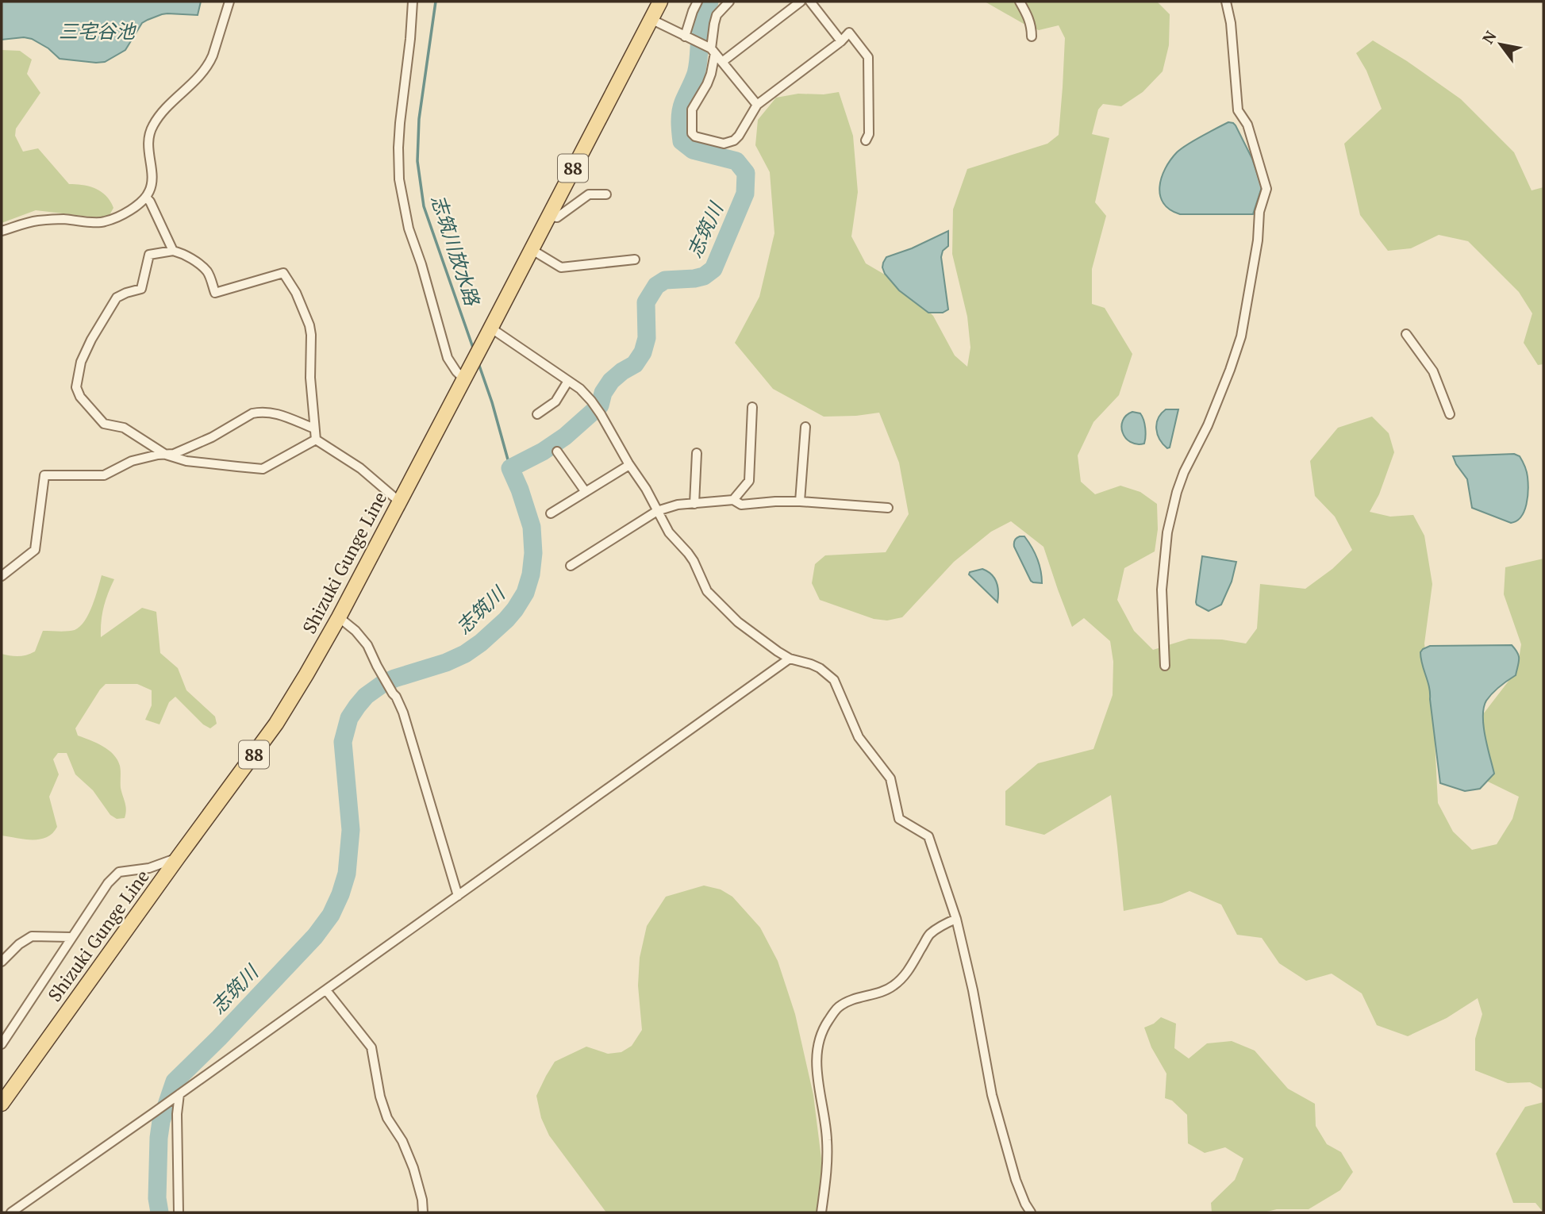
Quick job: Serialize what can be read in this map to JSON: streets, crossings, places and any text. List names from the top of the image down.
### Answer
{
  "streets": {
    "main road": ["88", "Shizuki Gunge Line"]
  },
  "water": ["三宅谷池", "志筑川", "志筑川放水路"],
  "north": "top left"
}
